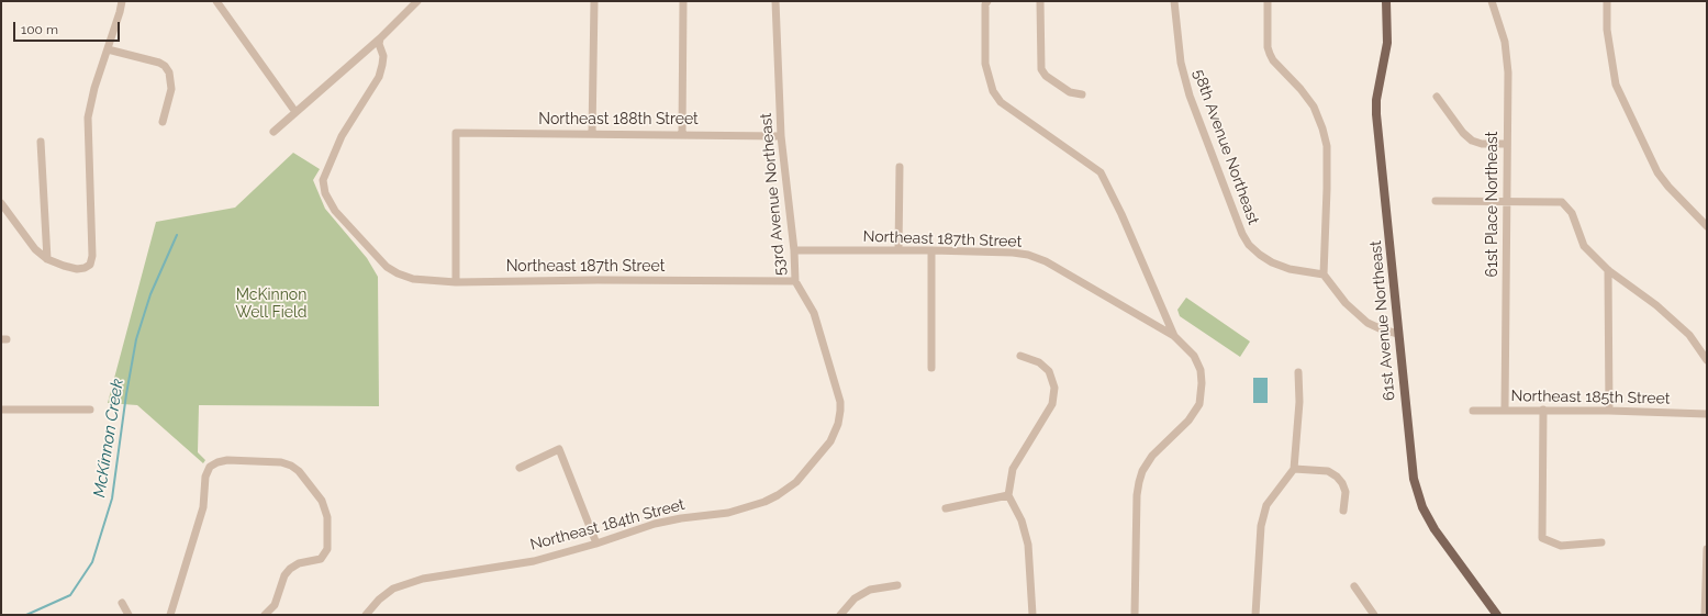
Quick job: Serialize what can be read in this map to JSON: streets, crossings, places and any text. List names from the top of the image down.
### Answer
{
  "streets": {
    "main road": ["61st Avenue Northeast"],
    "street": [
      "Northeast 188th Street",
      "58th Avenue Northeast",
      "53rd Avenue Northeast",
      "61st Place Northeast",
      "Northeast 187th Street",
      "Northeast 185th Street",
      "Northeast 184th Street"
    ]
  },
  "crossings": [
    ["Northeast 188th Street", "53rd Avenue Northeast"],
    ["Northeast 188th Street", "Northeast 187th Street"],
    ["53rd Avenue Northeast", "Northeast 187th Street"],
    ["53rd Avenue Northeast", "Northeast 184th Street"],
    ["61st Place Northeast", "Northeast 185th Street"]
  ],
  "water": ["McKinnon Creek"],
  "parks": ["McKinnon Well Field"],
  "scale_bar": "100 m"
}
